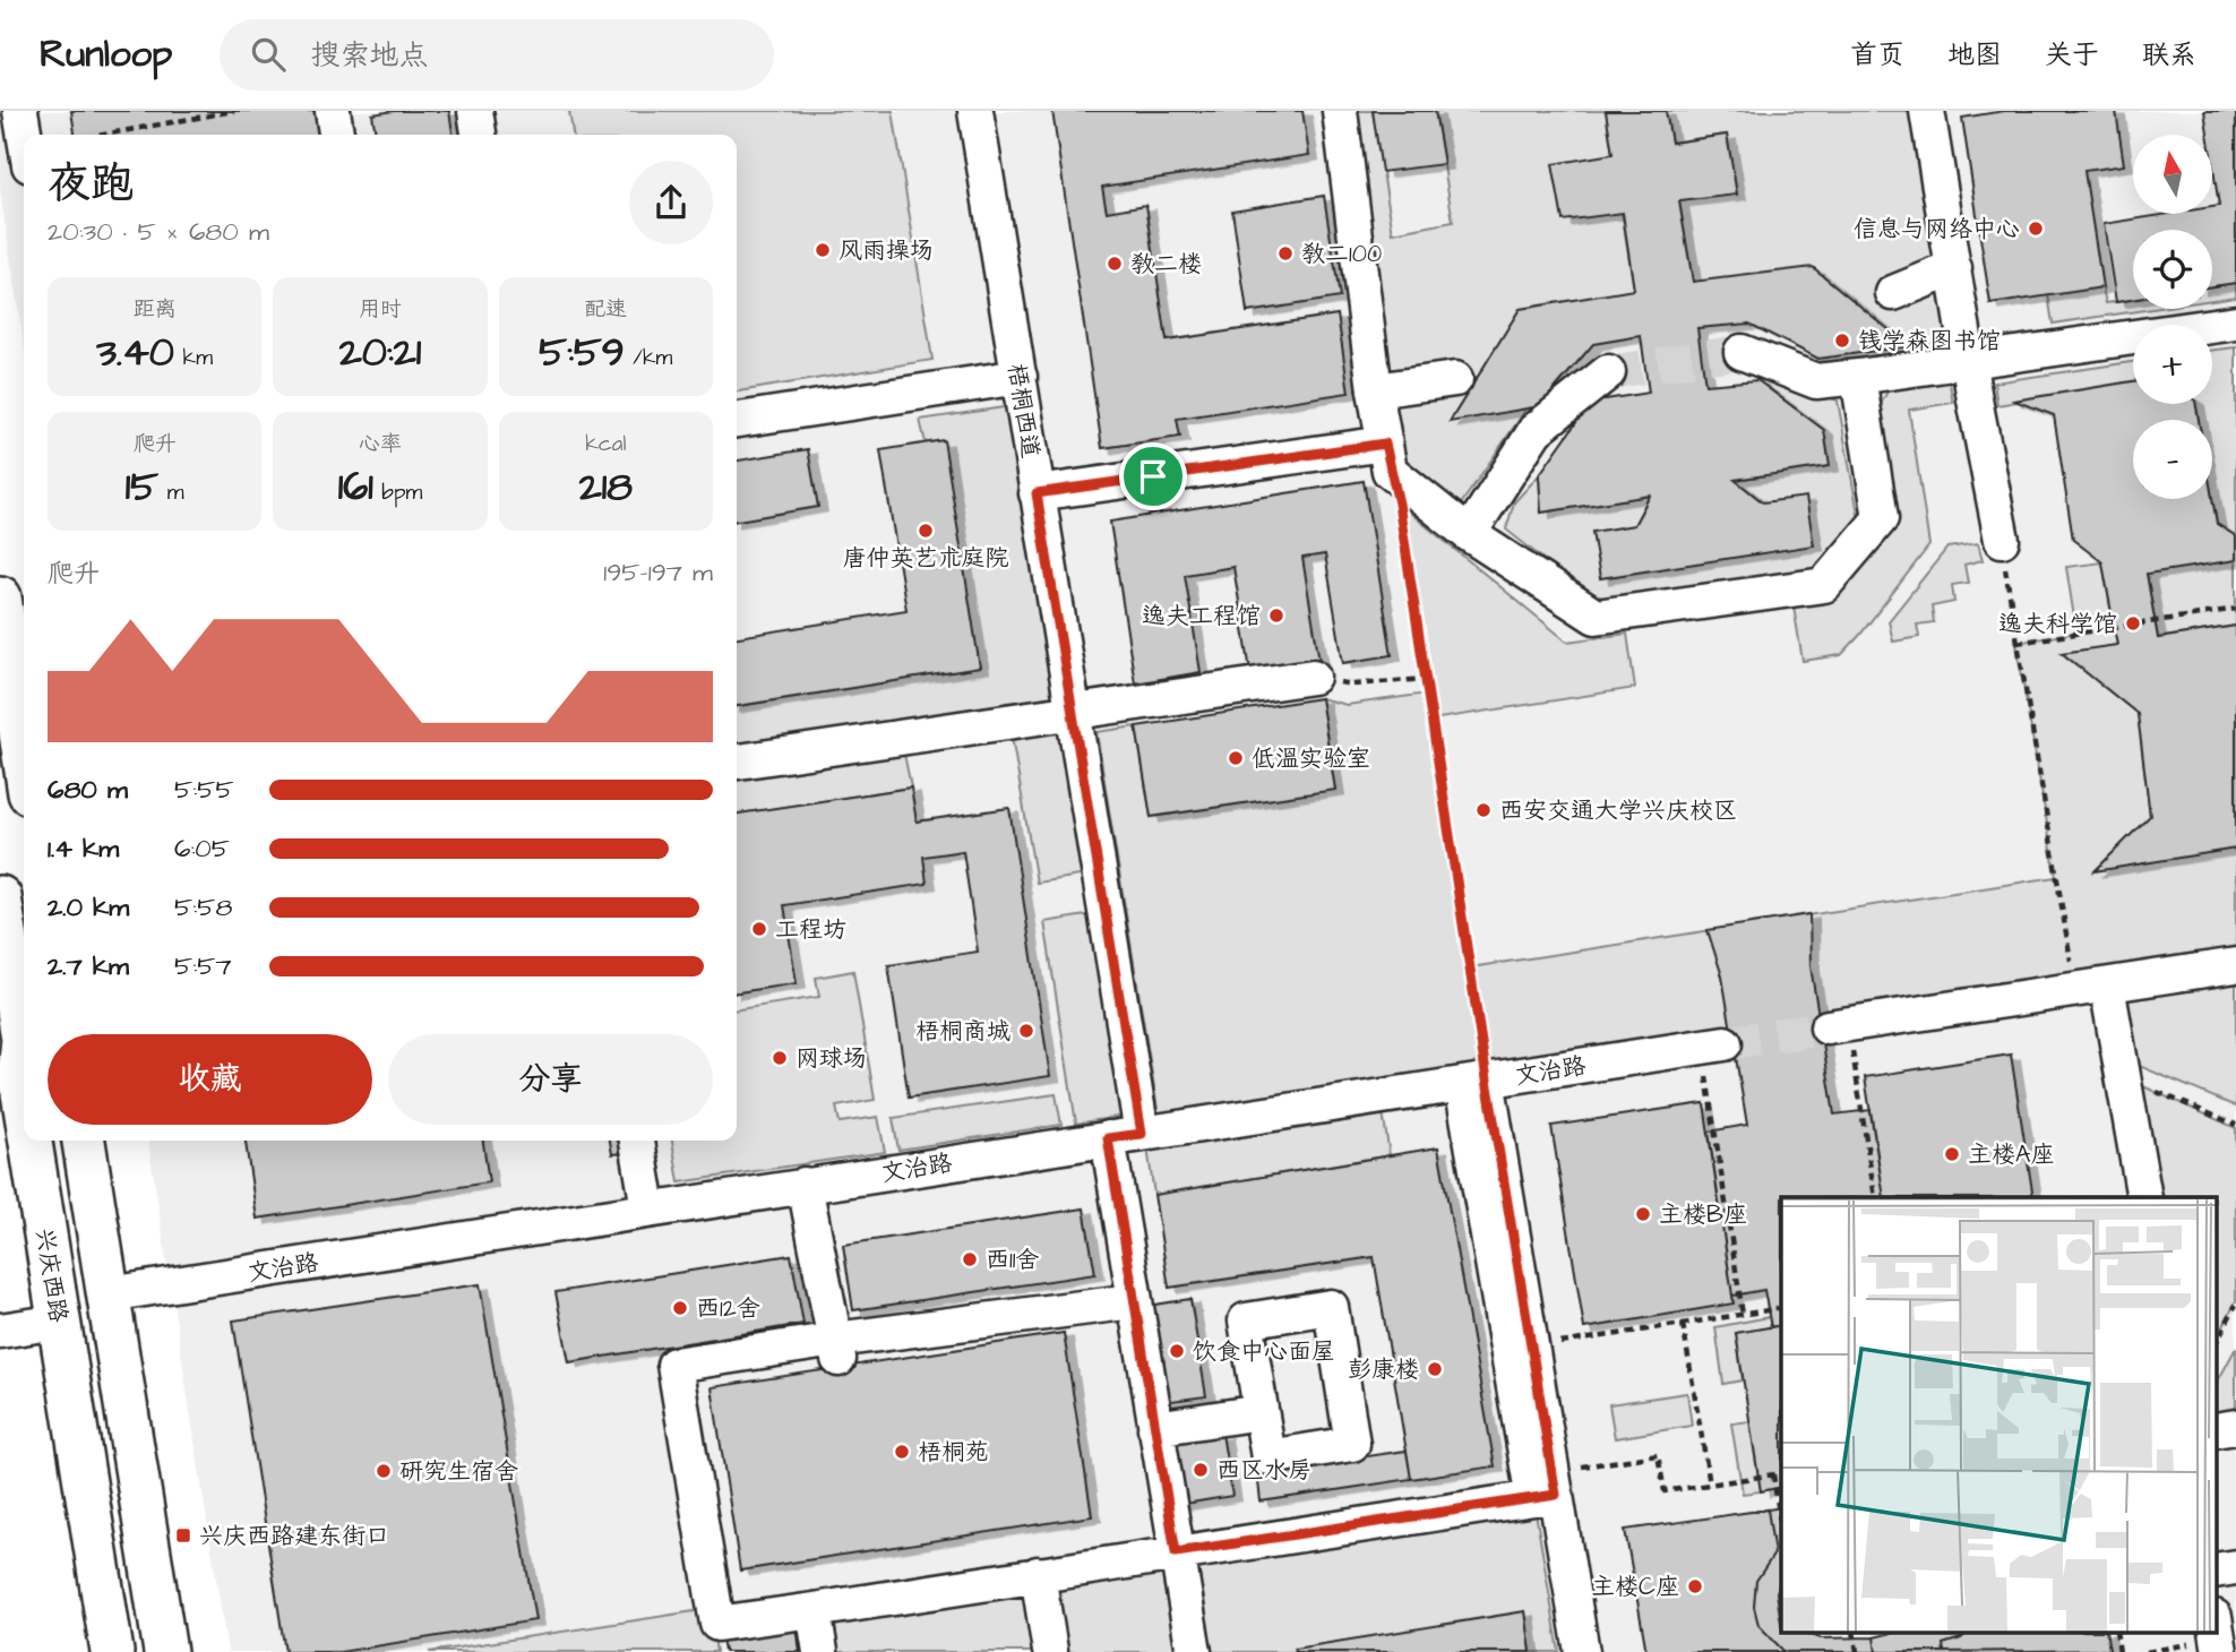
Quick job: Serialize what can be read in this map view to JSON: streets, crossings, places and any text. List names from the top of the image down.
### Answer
{
  "streets": {
    "main road": ["兴庆西路"],
    "street": ["梧桐西道", "文治路"]
  },
  "crossings": [
    ["梧桐西道", "文治路"]
  ],
  "places": {
    "other": [
      "信息与网络中心",
      "风雨操场",
      "教二100",
      "教二楼",
      "钱学森图书馆",
      "唐仲英艺术庭院",
      "逸夫工程馆",
      "逸夫科学馆",
      "低温实验室",
      "西安交通大学兴庆校区",
      "工程坊",
      "梧桐商城",
      "网球场",
      "主楼A座",
      "主楼B座",
      "西11舍",
      "西12舍",
      "饮食中心面屋",
      "彭康楼",
      "梧桐苑",
      "西区水房",
      "研究生宿舍",
      "主楼C座"
    ],
    "transit": ["兴庆西路建东街口"]
  },
  "north": "top",
  "page": {
    "header": "Runloop",
    "search": "搜索地点",
    "nav": [
      "首页",
      "地图",
      "关于",
      "联系"
    ],
    "map_buttons": ["+", "−"],
    "heading": ["夜跑", "20:30 · 5 × 680 m"],
    "stats": [
      ["距离", "3.40 km"],
      ["用时", "20:21"],
      ["配速", "5:59 /km"],
      ["爬升", "15 m"],
      ["心率", "161 bpm"],
      ["kcal", "218"]
    ],
    "chart": ["爬升", "195–197 m"],
    "list": [
      {
        "name": "680 m",
        "note": "5:55"
      },
      {
        "name": "1.4 km",
        "note": "6:05"
      },
      {
        "name": "2.0 km",
        "note": "5:58"
      },
      {
        "name": "2.7 km",
        "note": "5:57"
      }
    ],
    "buttons": ["收藏", "分享"]
  }
}
